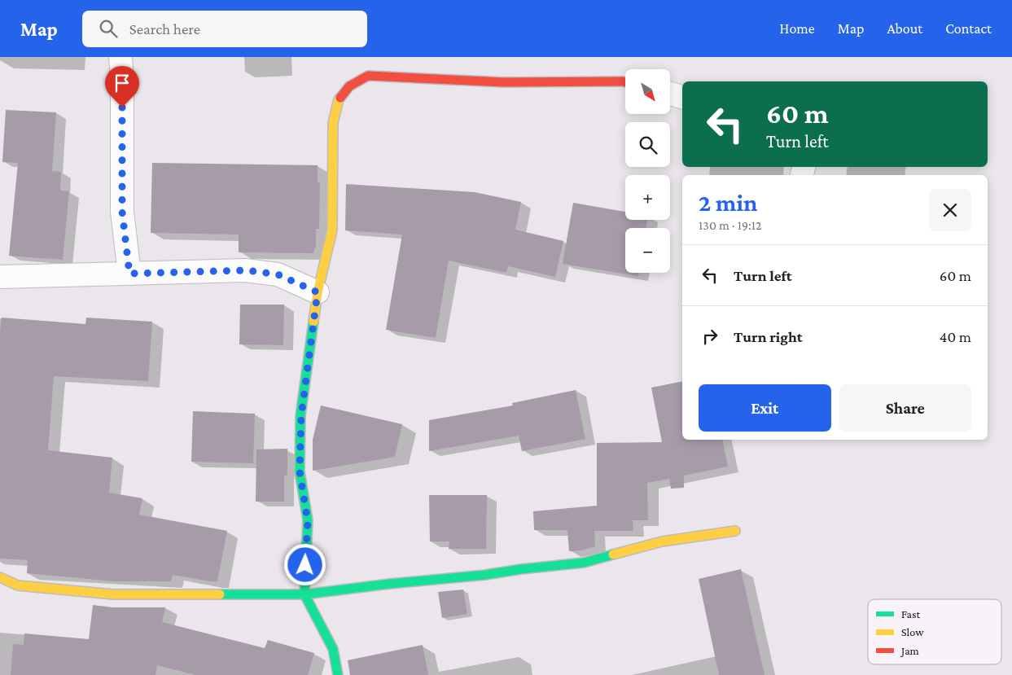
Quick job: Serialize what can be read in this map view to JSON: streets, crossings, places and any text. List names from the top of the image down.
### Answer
{
  "legend": ["Fast", "Slow", "Jam"],
  "north": "bottom right",
  "page": {
    "header": "Map",
    "search": "Search here",
    "nav": [
      "Home",
      "Map",
      "About",
      "Contact"
    ],
    "map_buttons": ["+", "−"],
    "turn": ["60 m", "Turn left"],
    "heading": ["2 min", "130 m · 19:12"],
    "list": [
      {
        "name": "Turn left",
        "value": "60 m"
      },
      {
        "name": "Turn right",
        "value": "40 m"
      }
    ],
    "buttons": ["Exit", "Share"]
  }
}
